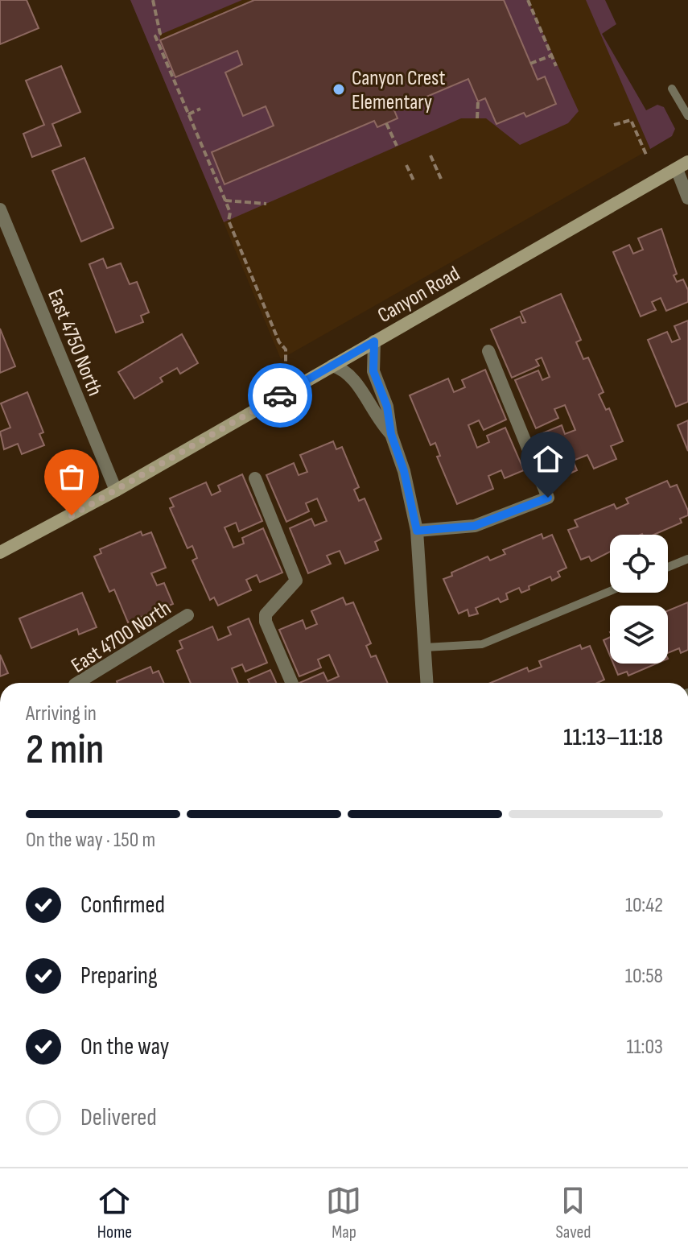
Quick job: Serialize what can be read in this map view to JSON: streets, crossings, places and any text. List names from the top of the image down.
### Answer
{
  "streets": {
    "main road": ["Canyon Road"],
    "street": ["East 4750 North", "East 4700 North"]
  },
  "crossings": [
    ["Canyon Road", "East 4750 North"]
  ],
  "places": ["Canyon Crest Elementary"],
  "page": {
    "heading": ["2 min", "Arriving in", "11:13–11:18"],
    "bar": "On the way · 150 m",
    "list": [
      ["Confirmed", "10:42"],
      ["Preparing", "10:58"],
      ["On the way", "11:03"],
      "Delivered"
    ],
    "tabs": ["Home", "Map", "Saved"]
  }
}
